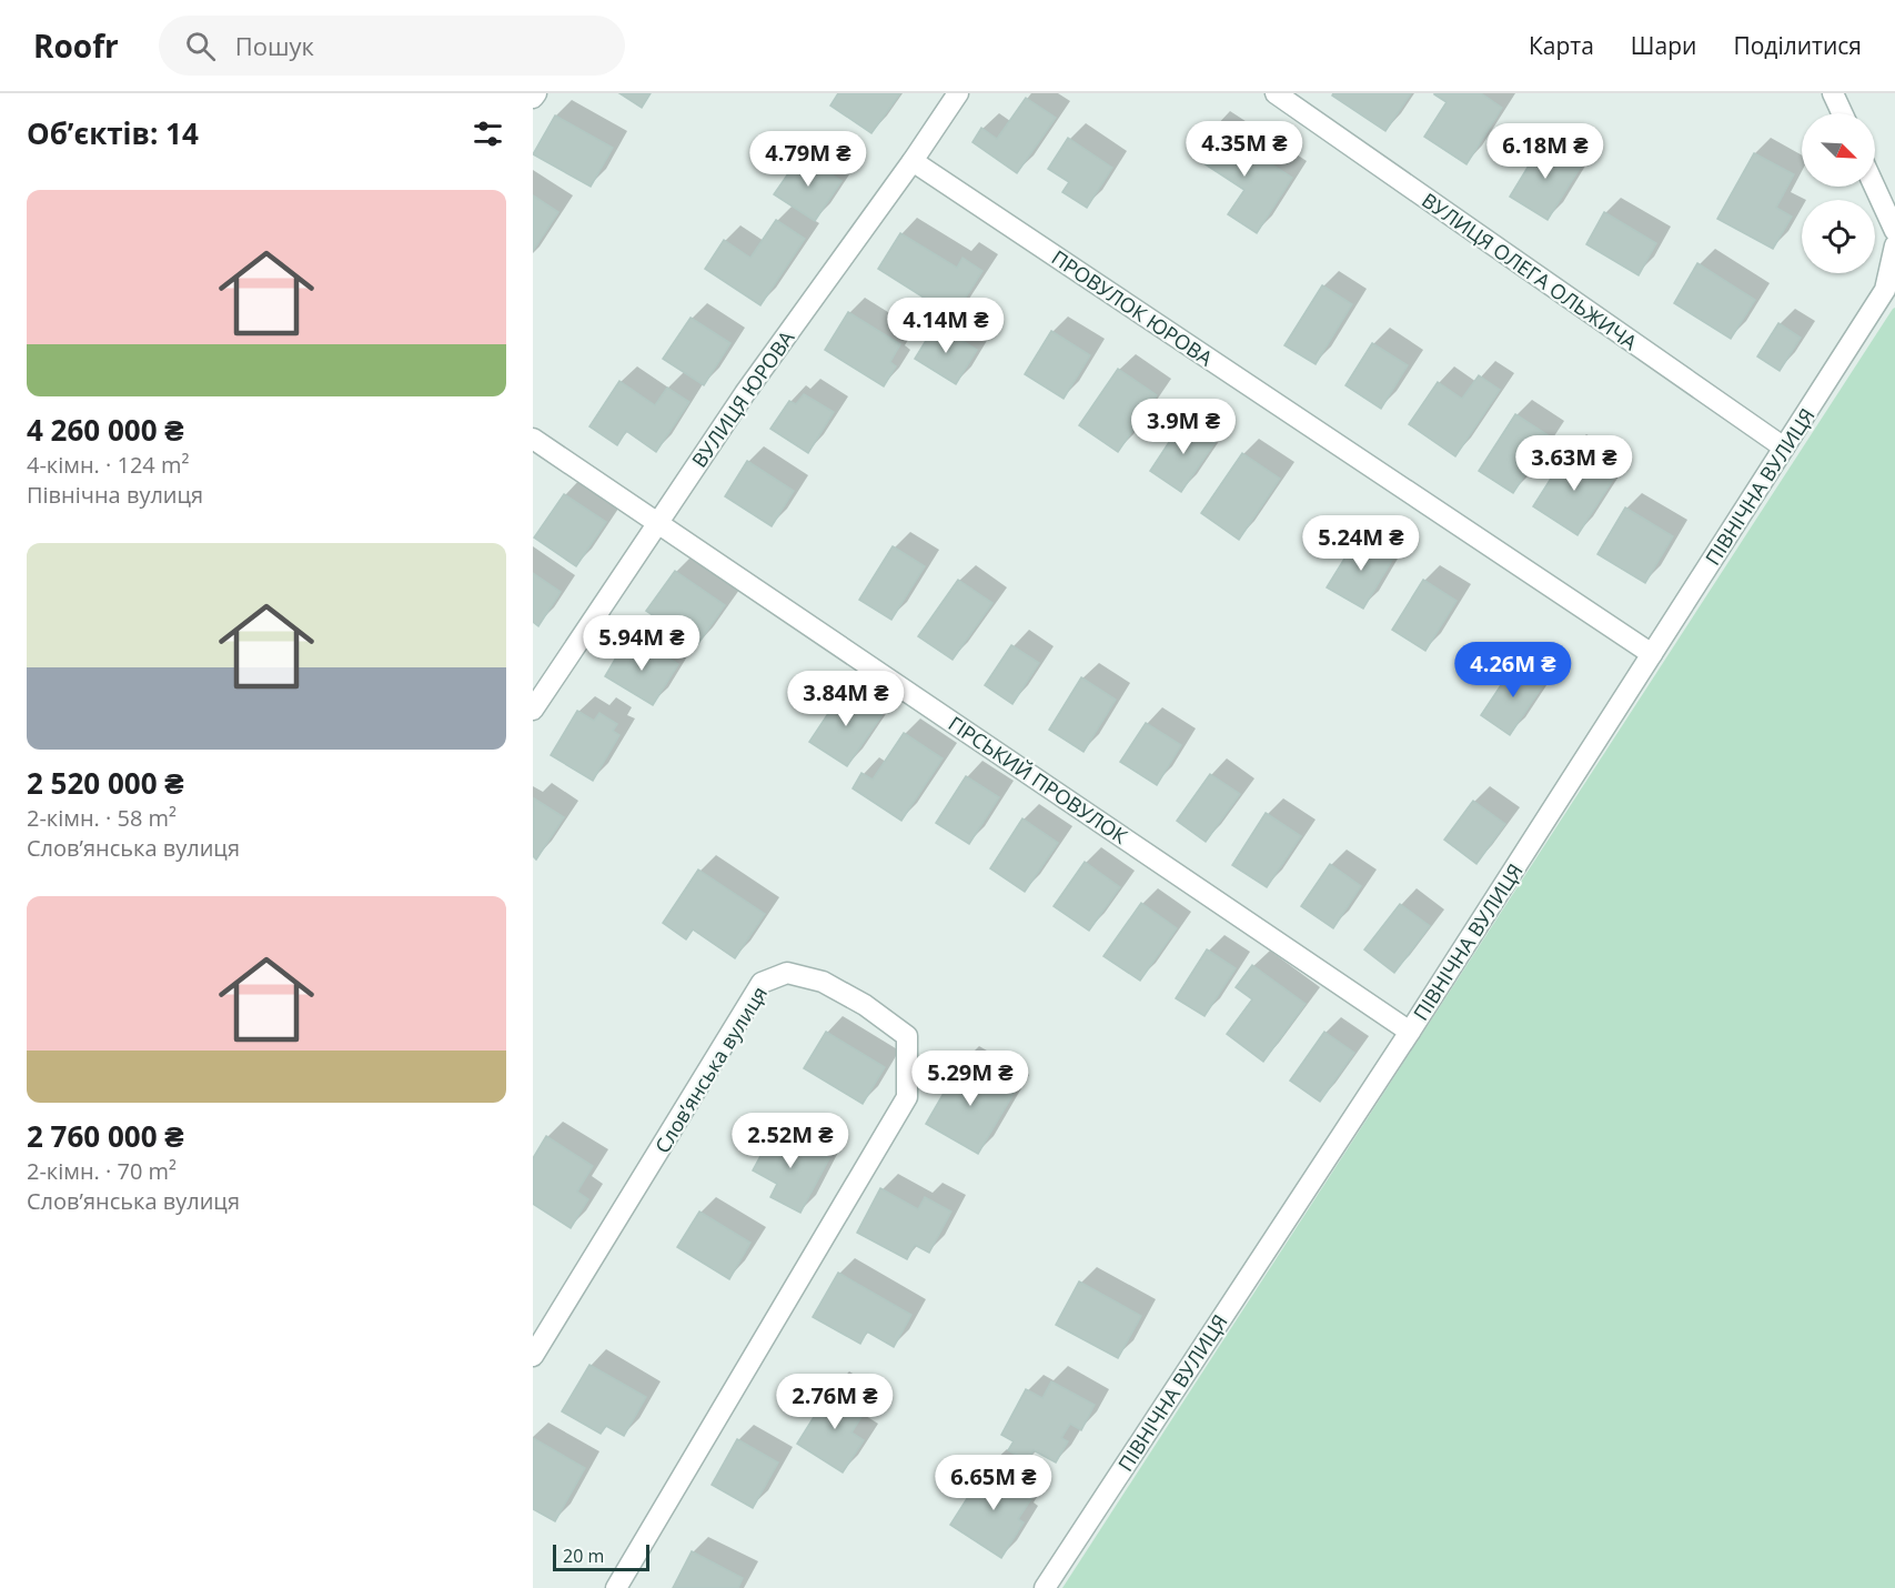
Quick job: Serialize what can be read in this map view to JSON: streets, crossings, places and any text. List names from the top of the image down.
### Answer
{
  "streets": {
    "street": [
      "ВУЛИЦЯ ОЛЕГА ОЛЬЖИЧА",
      "ПРОВУЛОК ЮРОВА",
      "ВУЛИЦЯ ЮРОВА",
      "ПІВНІЧНА ВУЛИЦЯ",
      "ГІРСЬКИЙ ПРОВУЛОК",
      "Словʼянська вулиця"
    ]
  },
  "crossings": [
    ["ВУЛИЦЯ ОЛЕГА ОЛЬЖИЧА", "ПІВНІЧНА ВУЛИЦЯ"],
    ["ПРОВУЛОК ЮРОВА", "ВУЛИЦЯ ЮРОВА"],
    ["ПРОВУЛОК ЮРОВА", "ПІВНІЧНА ВУЛИЦЯ"],
    ["ВУЛИЦЯ ЮРОВА", "ГІРСЬКИЙ ПРОВУЛОК"],
    ["ПІВНІЧНА ВУЛИЦЯ", "ГІРСЬКИЙ ПРОВУЛОК"]
  ],
  "scale_bar": "20 m",
  "north": "bottom right",
  "page": {
    "header": "Roofr",
    "search": "Пошук",
    "nav": ["Карта", "Шари", "Поділитися"],
    "heading": "Об’єктів: 14",
    "price": [
      "4.35M ₴",
      "6.18M ₴",
      "4.79M ₴",
      "4.14M ₴",
      "3.9M ₴",
      "3.63M ₴",
      "5.24M ₴",
      "5.94M ₴",
      "4.26M ₴",
      "3.84M ₴",
      "5.29M ₴",
      "2.52M ₴",
      "2.76M ₴",
      "6.65M ₴"
    ],
    "list": [
      {
        "name": "4 260 000 ₴",
        "note": "4-кімн. · 124 m² · Північна вулиця"
      },
      {
        "name": "2 520 000 ₴",
        "note": "2-кімн. · 58 m² · Словʼянська вулиця"
      },
      {
        "name": "2 760 000 ₴",
        "note": "2-кімн. · 70 m² · Словʼянська вулиця"
      }
    ],
    "scale": "20 m"
  }
}
